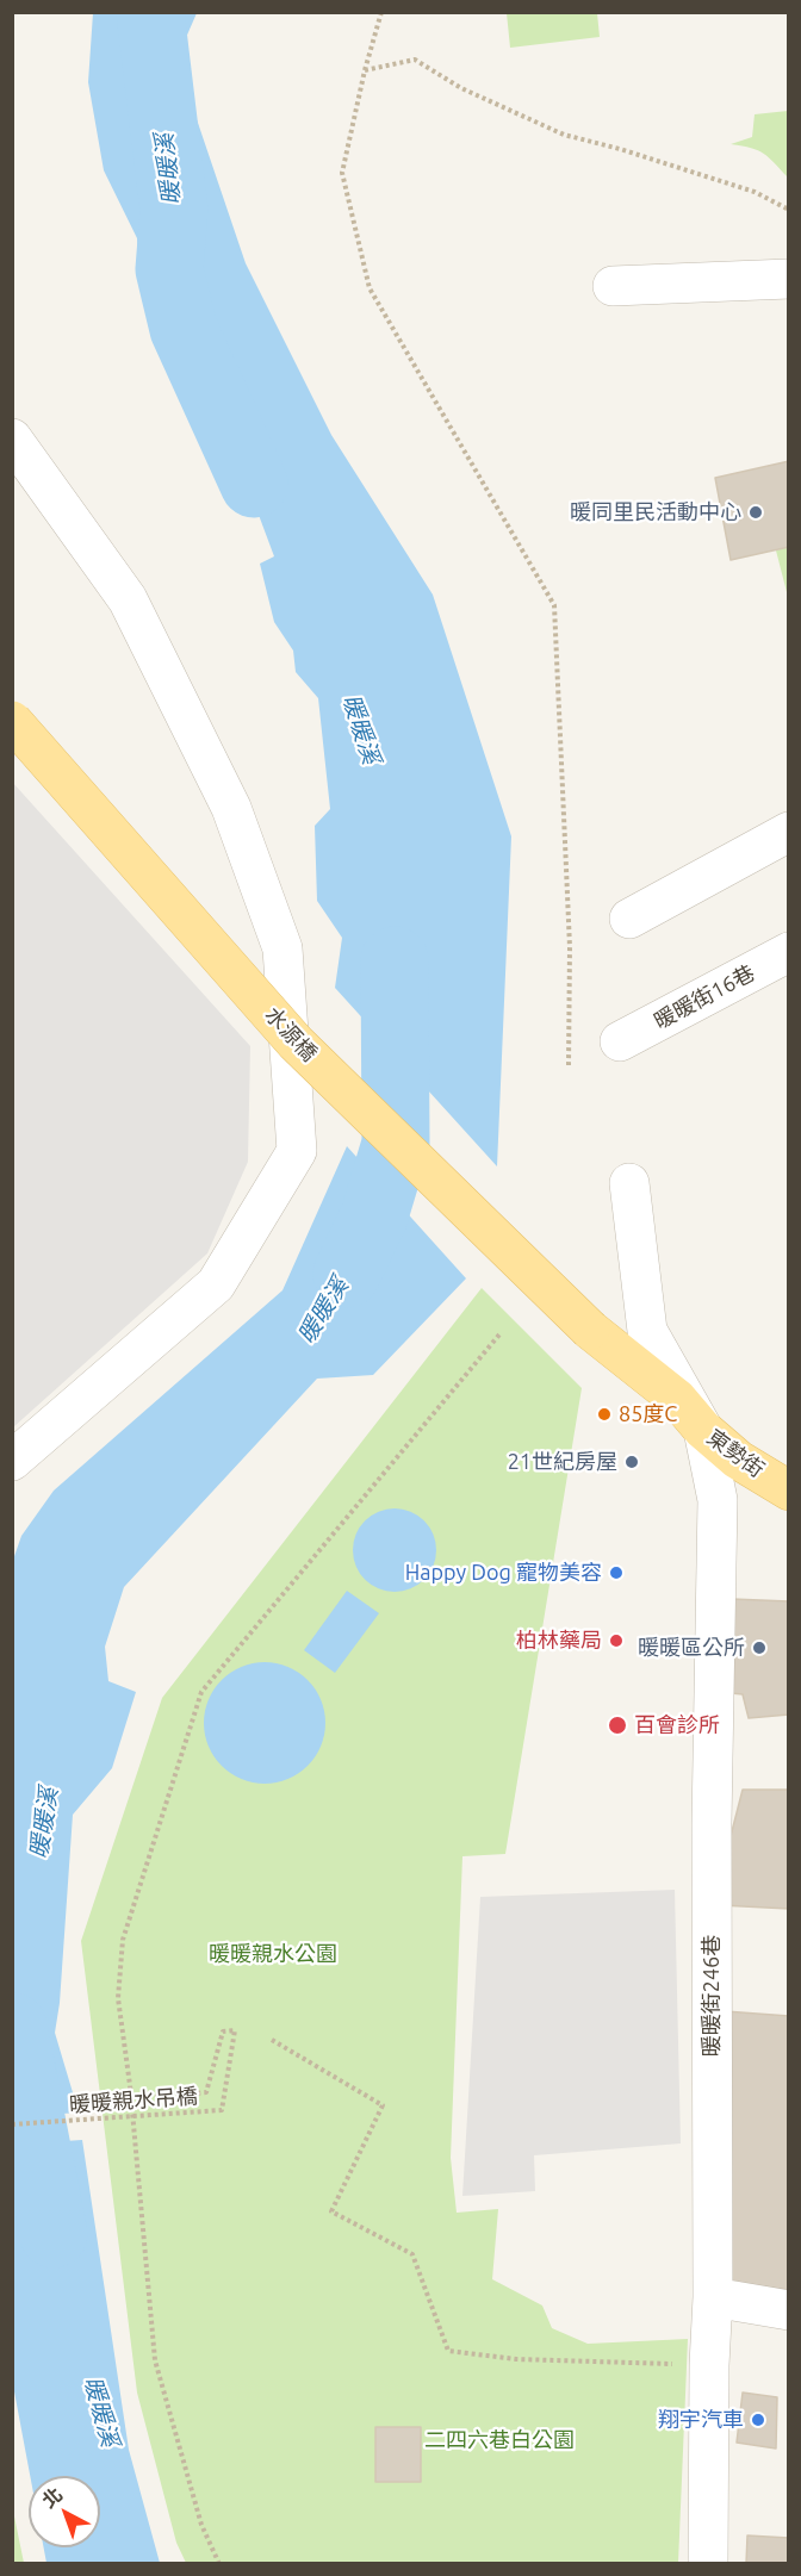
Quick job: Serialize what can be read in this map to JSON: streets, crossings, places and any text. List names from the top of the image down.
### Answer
{
  "streets": {
    "main road": ["水源橋", "東勢街"],
    "street": ["暖暖街16巷", "暖暖街246巷"],
    "path": ["暖暖親水吊橋"]
  },
  "crossings": [
    ["水源橋", "東勢街"],
    ["東勢街", "暖暖街246巷"]
  ],
  "water": ["暖暖溪"],
  "parks": ["暖暖親水公園", "二四六巷白公園"],
  "places": [
    "暖同里民活動中心",
    "85度C",
    "21世紀房屋",
    "Happy Dog 寵物美容",
    "柏林藥局",
    "暖暖區公所",
    "百會診所",
    "翔宇汽車"
  ],
  "north": "top left"
}
